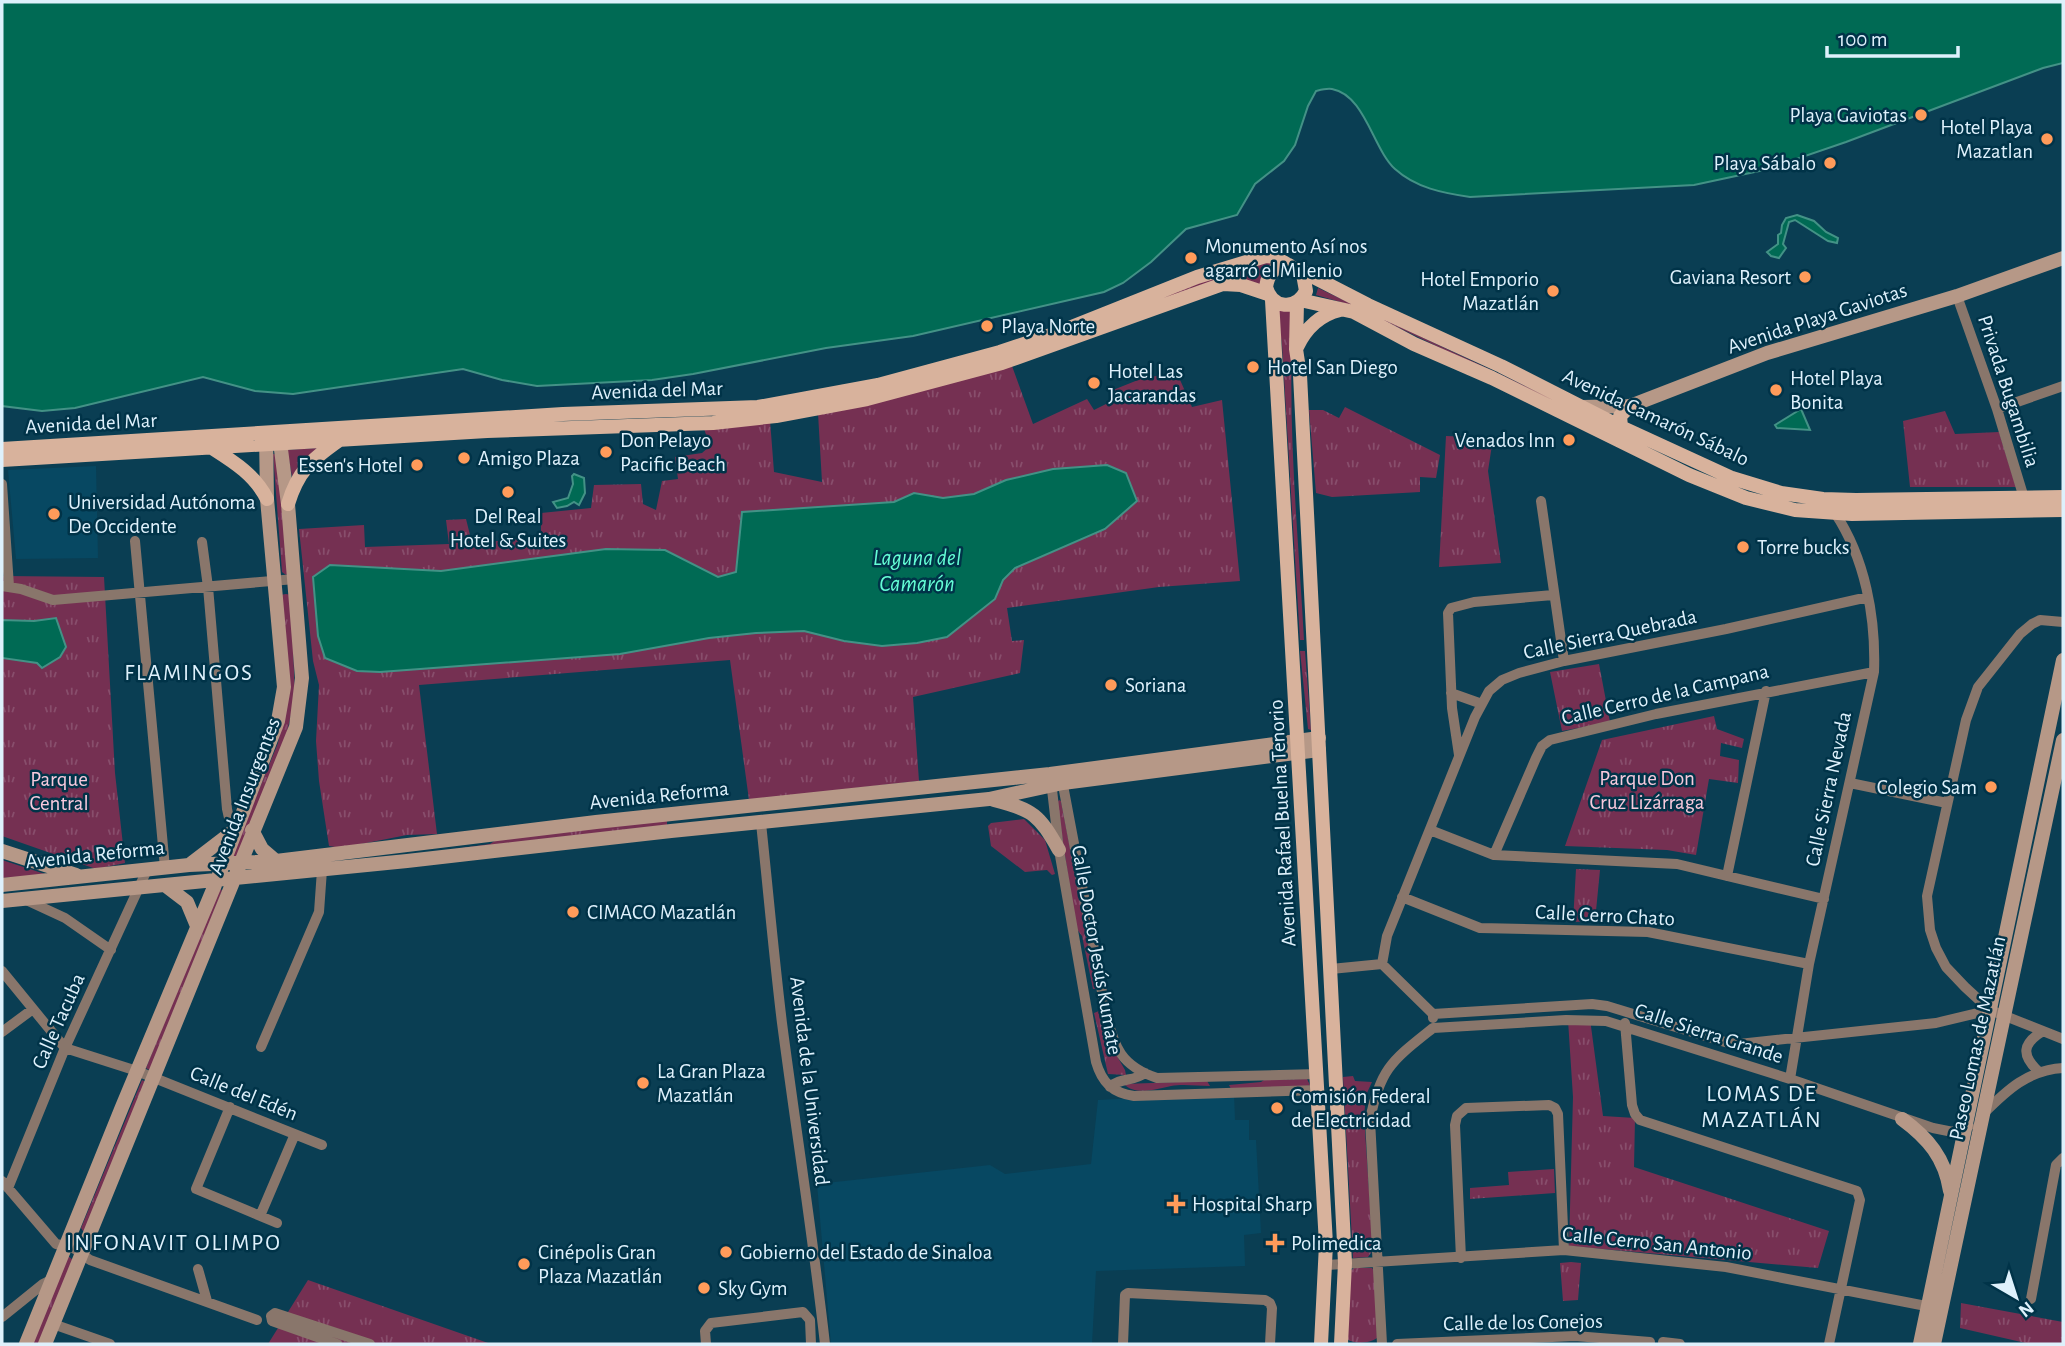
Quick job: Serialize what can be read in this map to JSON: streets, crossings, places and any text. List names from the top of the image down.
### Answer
{
  "streets": {
    "main road": [
      "Avenida Playa Gaviotas",
      "Avenida del Mar",
      "Avenida Camarón Sábalo",
      "Avenida Reforma",
      "Avenida Insurgentes",
      "Avenida Rafael Buelna Tenorio",
      "Paseo Lomas de Mazatlán"
    ],
    "street": [
      "Privada Bugambilia",
      "Calle Sierra Quebrada",
      "Calle Cerro de la Campana",
      "Calle Sierra Nevada",
      "Calle Cerro Chato",
      "Calle Doctor Jesús Kumate",
      "Calle Tacuba",
      "Calle Sierra Grande",
      "Avenida de la Universidad",
      "Calle del Edén",
      "Calle Cerro San Antonio",
      "Calle de los Conejos"
    ]
  },
  "crossings": [
    ["Avenida Playa Gaviotas", "Privada Bugambilia"],
    ["Avenida Playa Gaviotas", "Avenida Camarón Sábalo"],
    ["Avenida del Mar", "Avenida Camarón Sábalo"],
    ["Avenida del Mar", "Avenida Insurgentes"],
    ["Avenida del Mar", "Avenida Rafael Buelna Tenorio"],
    ["Privada Bugambilia", "Avenida Camarón Sábalo"],
    ["Avenida Camarón Sábalo", "Calle Sierra Nevada"],
    ["Avenida Camarón Sábalo", "Avenida Rafael Buelna Tenorio"],
    ["Calle Sierra Quebrada", "Calle Sierra Nevada"],
    ["Calle Sierra Quebrada", "Calle Cerro Chato"],
    ["Calle Cerro de la Campana", "Calle Sierra Nevada"],
    ["Calle Sierra Nevada", "Calle Cerro Chato"],
    ["Calle Sierra Nevada", "Calle Sierra Grande"],
    ["Avenida Reforma", "Avenida Insurgentes"],
    ["Avenida Reforma", "Avenida Rafael Buelna Tenorio"],
    ["Avenida Reforma", "Calle Doctor Jesús Kumate"],
    ["Avenida Reforma", "Calle Tacuba"],
    ["Avenida Reforma", "Avenida de la Universidad"],
    ["Avenida Insurgentes", "Calle del Edén"],
    ["Avenida Rafael Buelna Tenorio", "Calle Doctor Jesús Kumate"],
    ["Avenida Rafael Buelna Tenorio", "Calle Cerro San Antonio"],
    ["Calle Sierra Grande", "Paseo Lomas de Mazatlán"],
    ["Paseo Lomas de Mazatlán", "Calle Cerro San Antonio"]
  ],
  "districts": ["FLAMINGOS", "LOMAS DE MAZATLÁN", "INFONAVIT OLIMPO"],
  "water": ["Laguna del Camarón"],
  "parks": ["Parque Don Cruz Lizárraga", "Parque Central"],
  "places": {
    "other": [
      "Playa Gaviotas",
      "Hotel Playa Mazatlan",
      "Playa Sábalo",
      "Monumento Así nos agarró el Milenio",
      "Gaviana Resort",
      "Hotel Emporio Mazatlán",
      "Playa Norte",
      "Hotel San Diego",
      "Hotel Las Jacarandas",
      "Hotel Playa Bonita",
      "Venados Inn",
      "Don Pelayo Pacific Beach",
      "Amigo Plaza",
      "Essen's Hotel",
      "Del Real Hotel & Suites",
      "Universidad Autónoma De Occidente",
      "Torre bucks",
      "Soriana",
      "Colegio Sam",
      "CIMACO Mazatlán",
      "La Gran Plaza Mazatlán",
      "Comisión Federal de Electricidad",
      "Gobierno del Estado de Sinaloa",
      "Cinépolis Gran Plaza Mazatlán",
      "Sky Gym"
    ],
    "health": ["Hospital Sharp", "Polimedica"]
  },
  "scale_bar": "100 m",
  "north": "bottom right"
}
